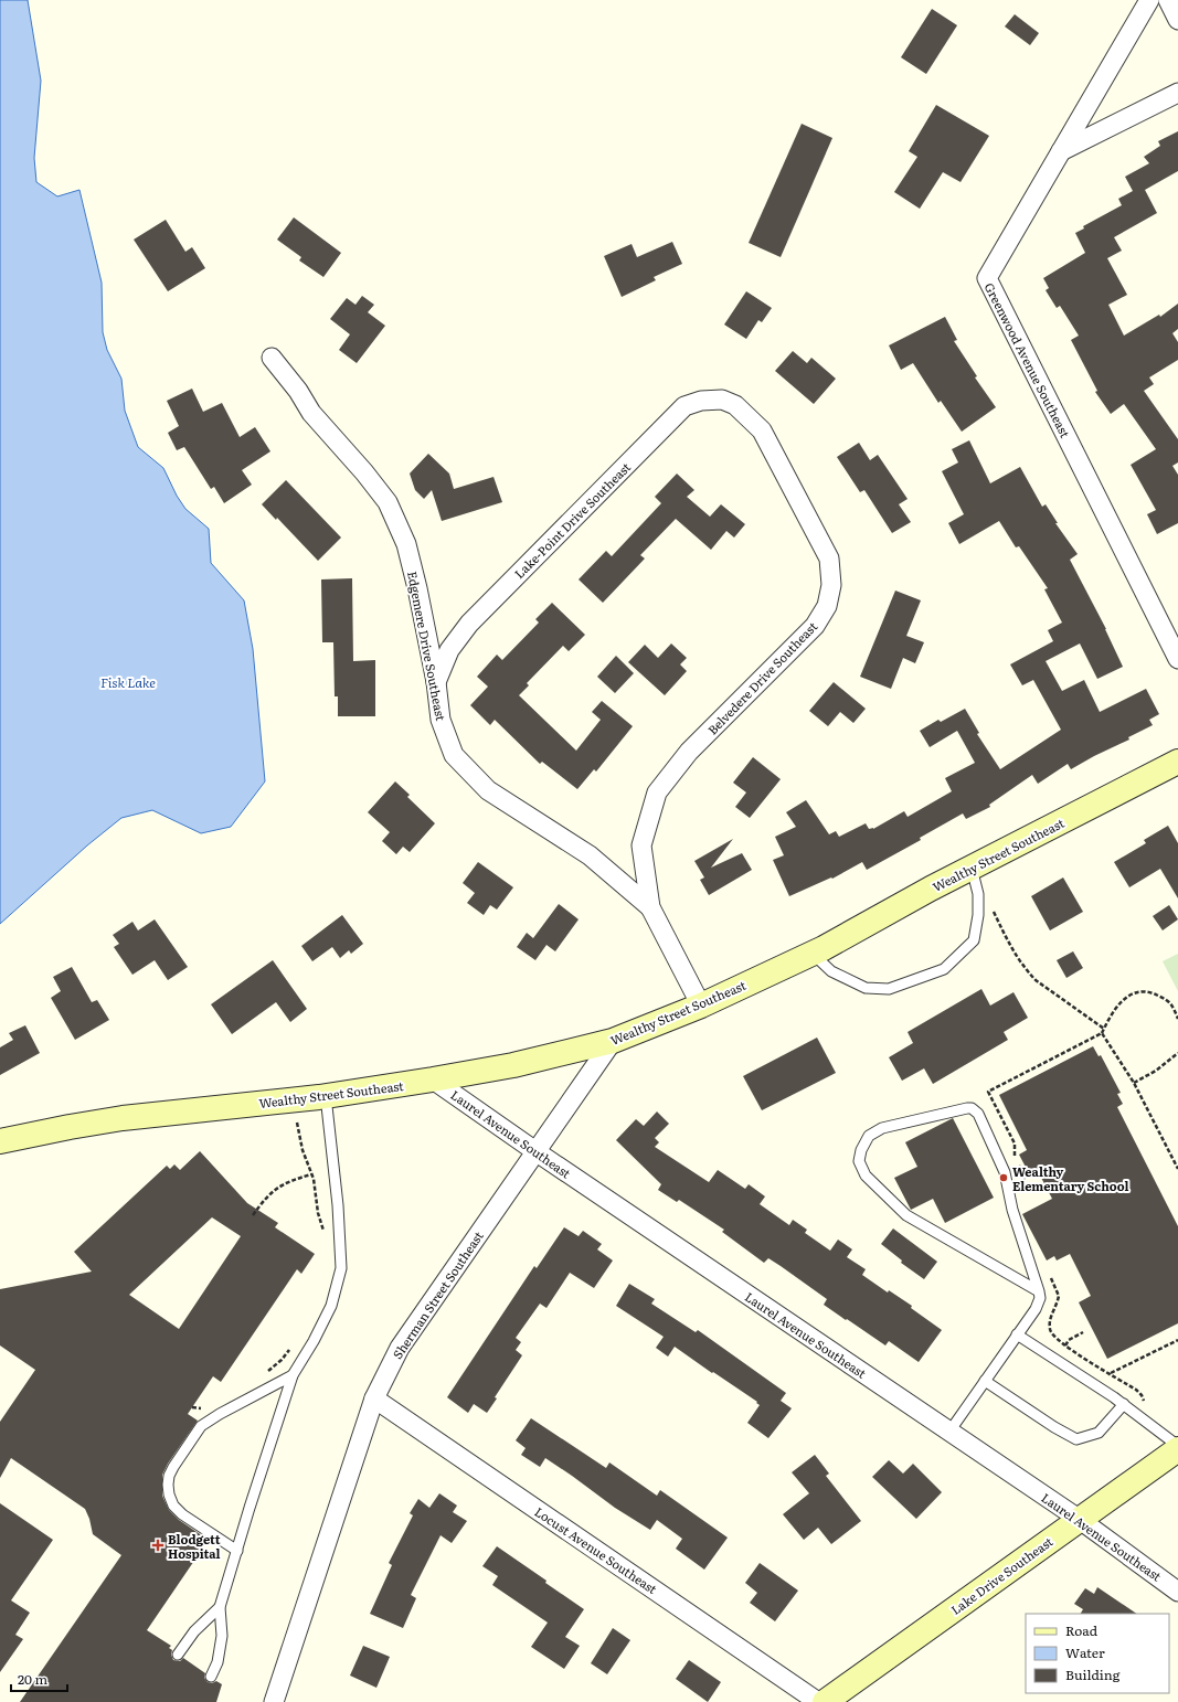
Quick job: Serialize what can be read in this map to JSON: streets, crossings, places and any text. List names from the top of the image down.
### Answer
{
  "streets": {
    "main road": ["Wealthy Street Southeast", "Lake Drive Southeast"],
    "street": [
      "Greenwood Avenue Southeast",
      "Lake-Point Drive Southeast",
      "Edgemere Drive Southeast",
      "Belvedere Drive Southeast",
      "Laurel Avenue Southeast",
      "Sherman Street Southeast",
      "Locust Avenue Southeast"
    ]
  },
  "crossings": [
    ["Lake-Point Drive Southeast", "Edgemere Drive Southeast"],
    ["Lake-Point Drive Southeast", "Belvedere Drive Southeast"],
    ["Edgemere Drive Southeast", "Belvedere Drive Southeast"],
    ["Wealthy Street Southeast", "Laurel Avenue Southeast"],
    ["Wealthy Street Southeast", "Sherman Street Southeast"],
    ["Laurel Avenue Southeast", "Sherman Street Southeast"],
    ["Laurel Avenue Southeast", "Lake Drive Southeast"],
    ["Sherman Street Southeast", "Locust Avenue Southeast"]
  ],
  "water": ["Fisk Lake"],
  "places": {
    "other": ["Wealthy Elementary School"],
    "health": ["Blodgett Hospital"]
  },
  "legend": ["Road", "Water", "Building"],
  "scale_bar": "20 m"
}
